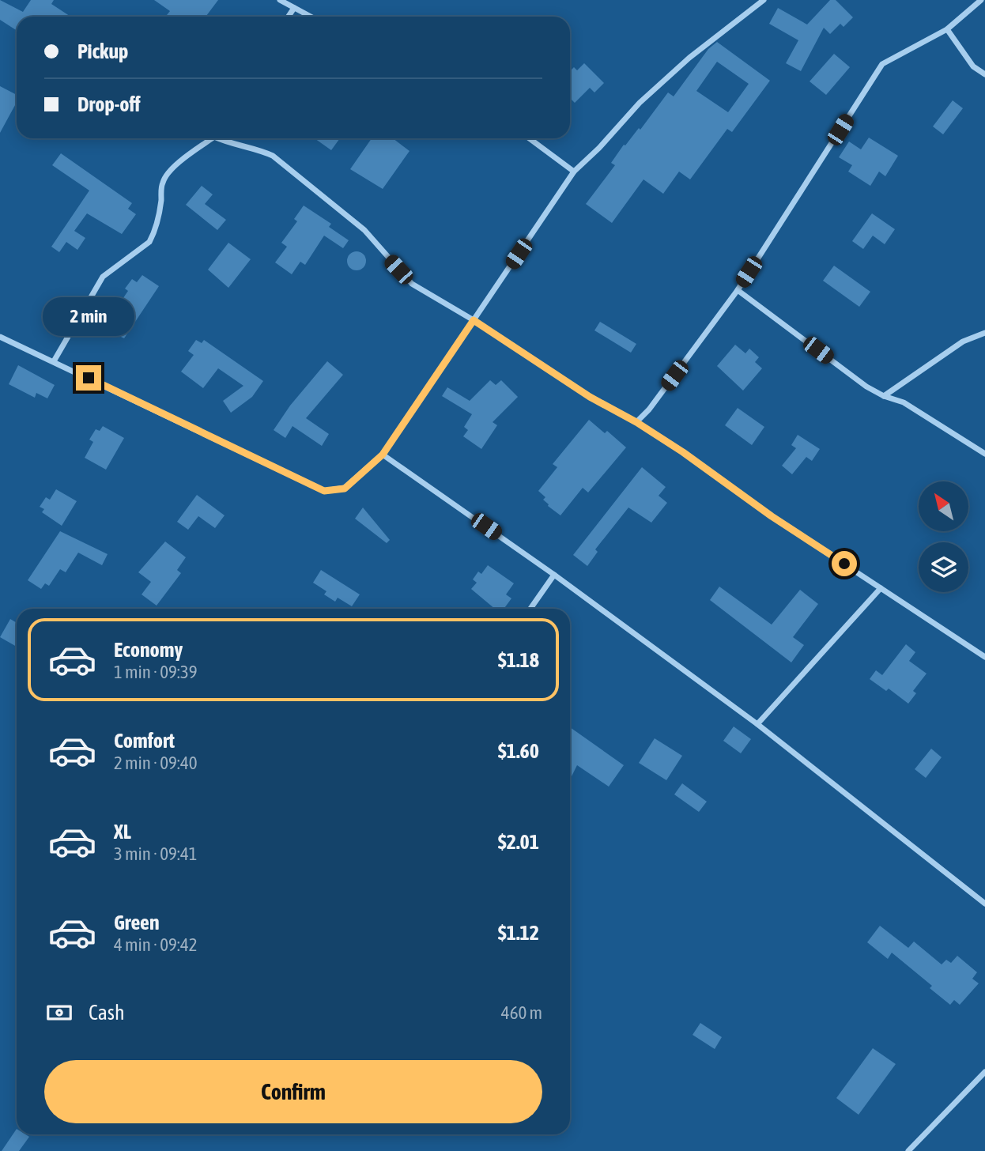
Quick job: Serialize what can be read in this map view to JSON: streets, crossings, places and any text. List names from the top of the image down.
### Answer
{
  "north": "top left",
  "page": {
    "banner": ["Pickup", "Drop-off"],
    "bubble": "2 min",
    "list": [
      {
        "name": "Economy",
        "note": "1 min · 09:39",
        "value": "$1.18"
      },
      {
        "name": "Comfort",
        "note": "2 min · 09:40",
        "value": "$1.60"
      },
      {
        "name": "XL",
        "note": "3 min · 09:41",
        "value": "$2.01"
      },
      {
        "name": "Green",
        "note": "4 min · 09:42",
        "value": "$1.12"
      }
    ],
    "pay": ["Cash", "460 m"],
    "buttons": "Confirm"
  }
}
